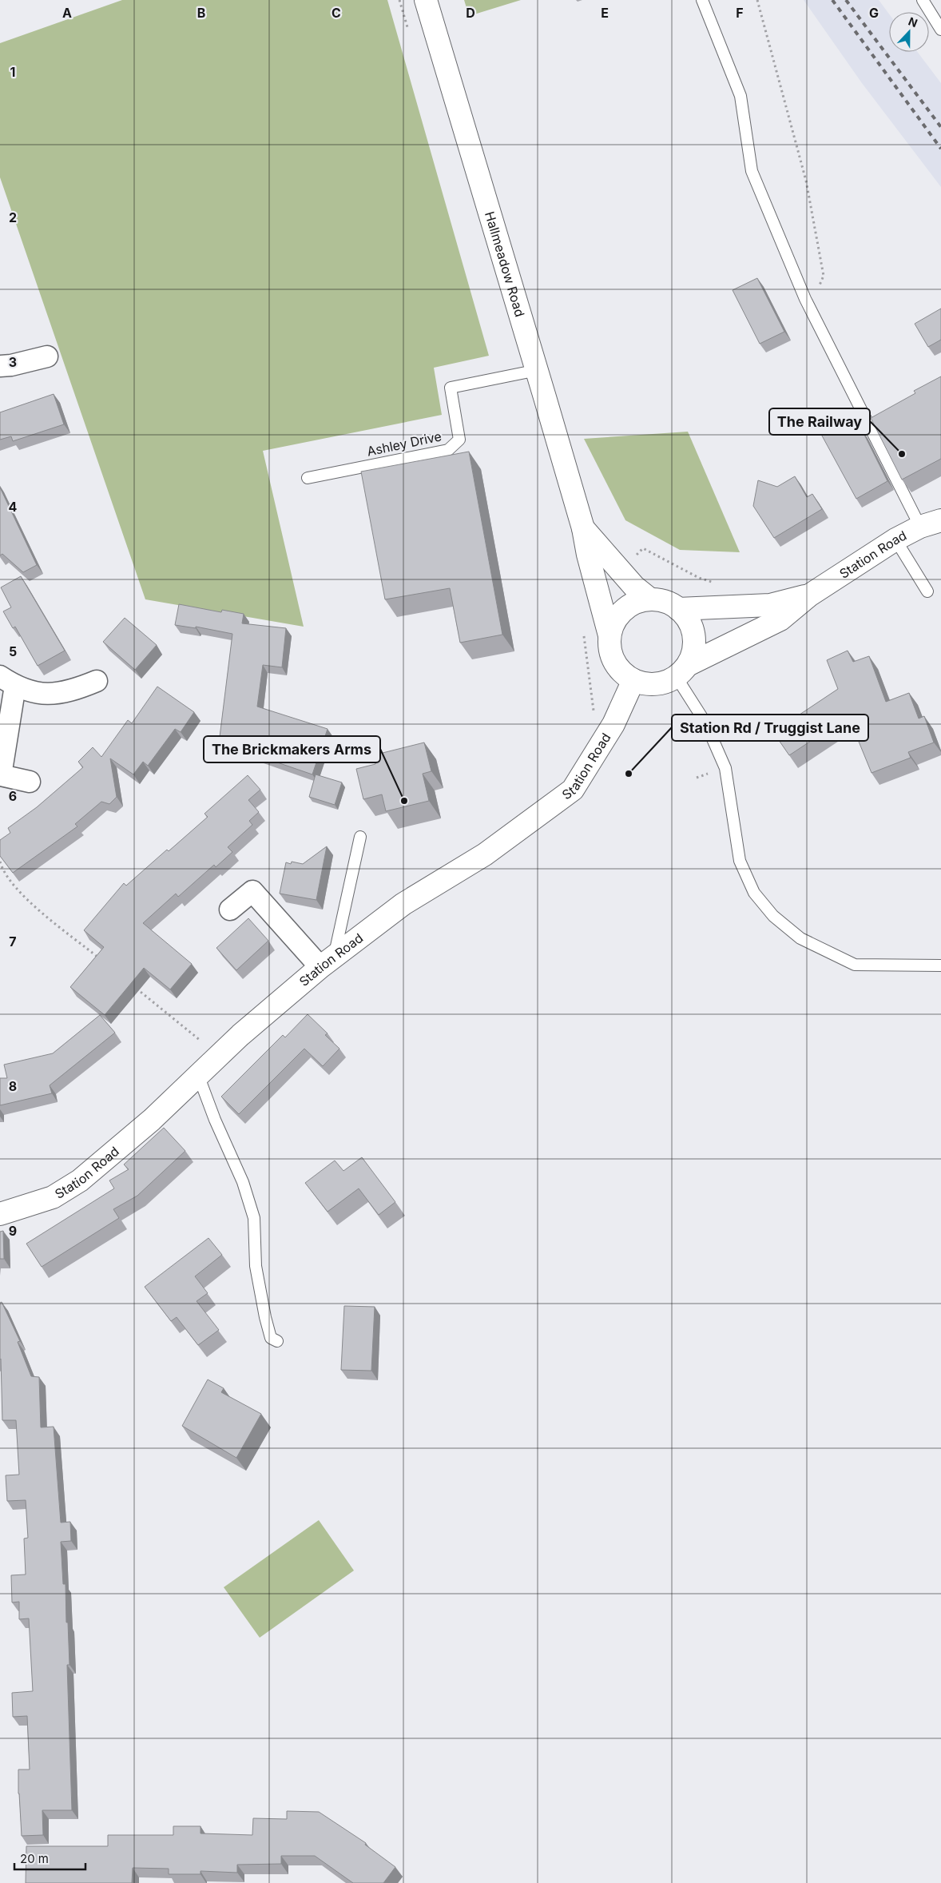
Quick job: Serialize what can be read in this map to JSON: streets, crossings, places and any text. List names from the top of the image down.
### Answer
{
  "streets": {
    "street": ["Hallmeadow Road", "Station Road"],
    "lane": ["Ashley Drive"]
  },
  "crossings": [
    ["Hallmeadow Road", "Ashley Drive"],
    ["Hallmeadow Road", "Station Road"]
  ],
  "places": ["The Railway", "Station Rd / Truggist Lane", "The Brickmakers Arms"],
  "scale_bar": "20 m",
  "north": "top",
  "grid": {
    "columns": [
      "A",
      "B",
      "C",
      "D",
      "E",
      "F",
      "G"
    ],
    "rows": [
      "1",
      "2",
      "3",
      "4",
      "5",
      "6",
      "7",
      "8",
      "9"
    ]
  }
}
